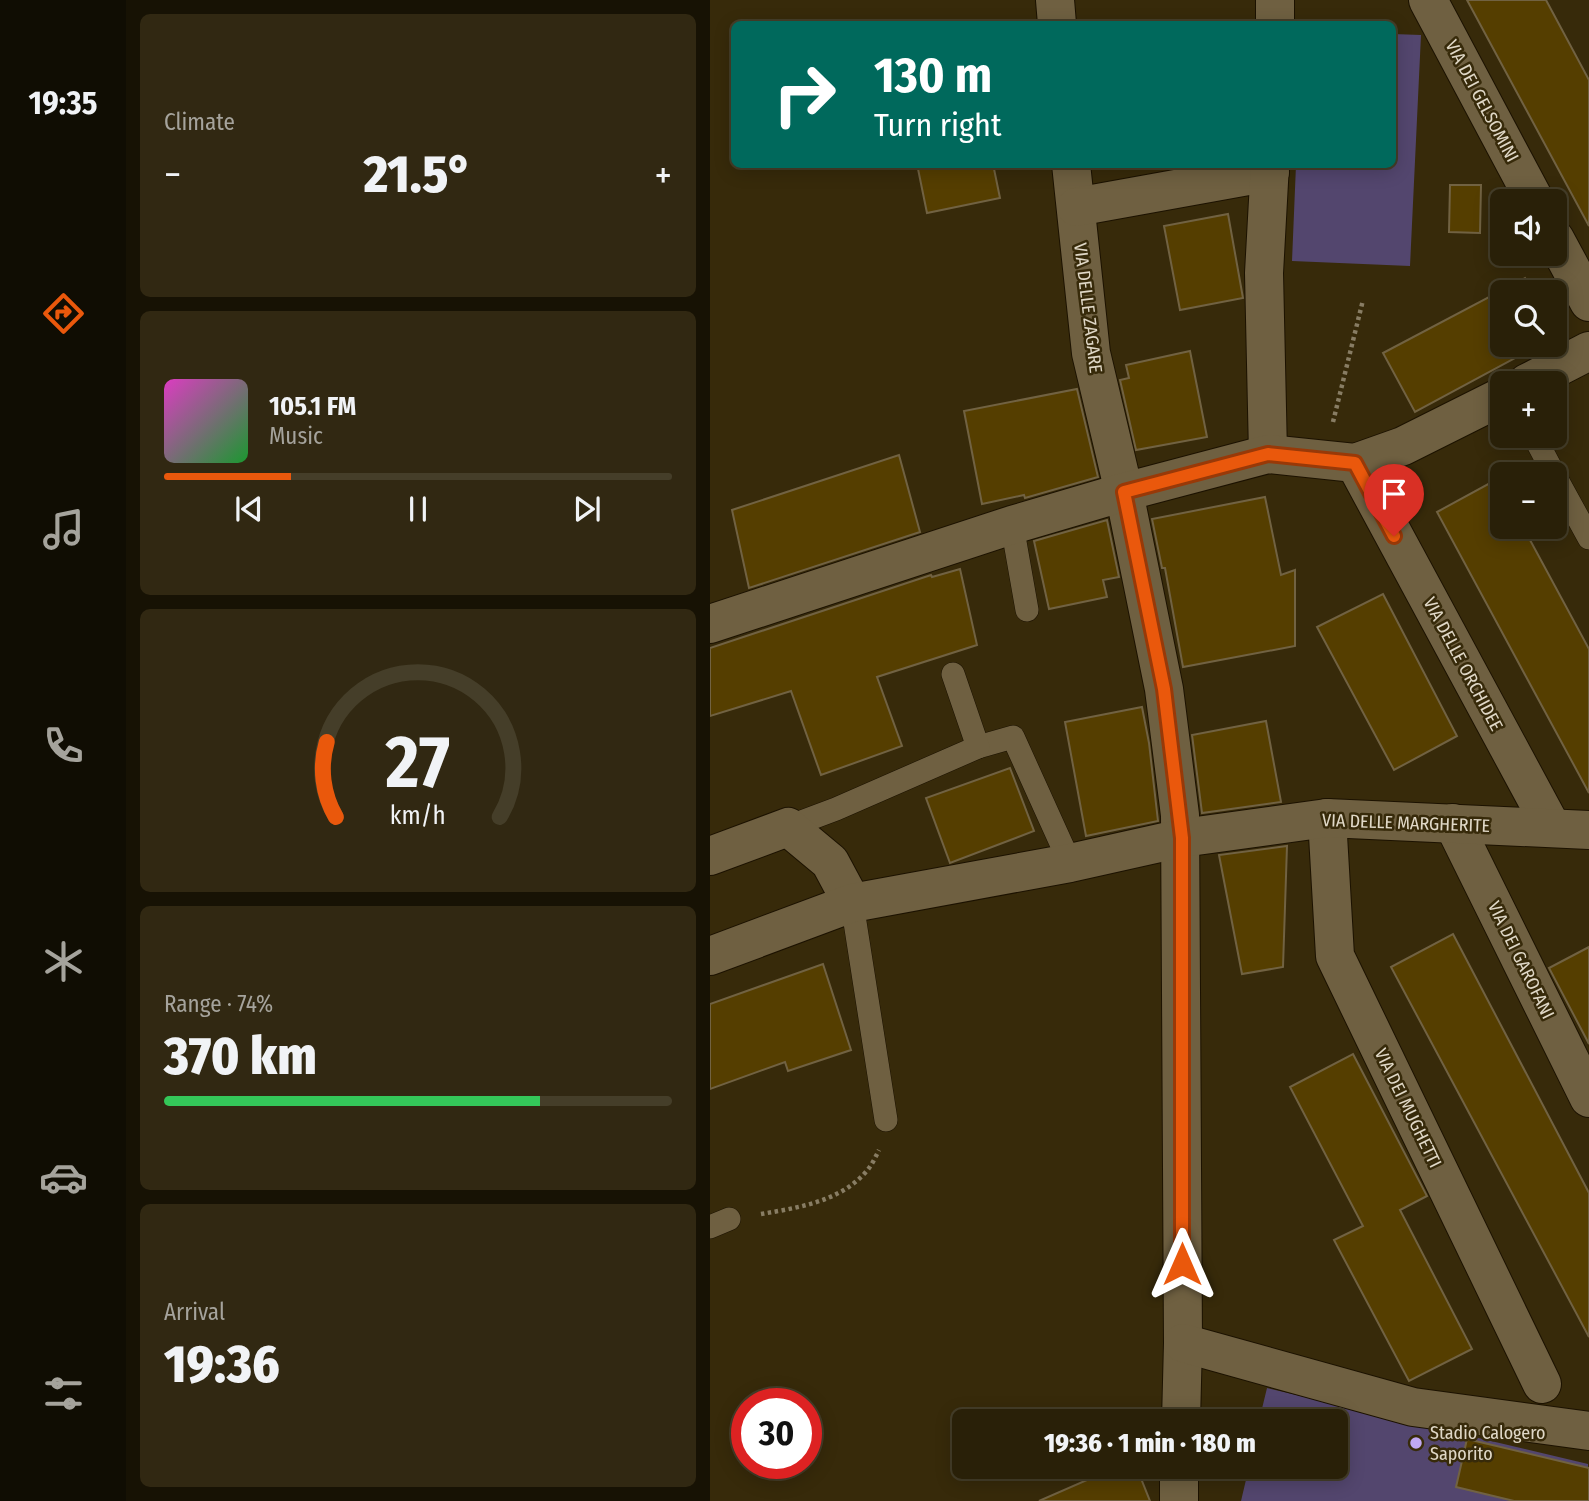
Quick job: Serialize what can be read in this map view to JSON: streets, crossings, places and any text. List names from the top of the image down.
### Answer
{
  "streets": {
    "street": [
      "VIA DEI GELSOMINI",
      "VIA DELLE ZAGARE",
      "VIA DELLE ORCHIDEE",
      "VIA DELLE MARGHERITE",
      "VIA DEI GAROFANI",
      "VIA DEI MUGHETTI"
    ]
  },
  "crossings": [
    ["VIA DELLE ZAGARE", "VIA DELLE MARGHERITE"],
    ["VIA DELLE ORCHIDEE", "VIA DELLE MARGHERITE"],
    ["VIA DELLE MARGHERITE", "VIA DEI GAROFANI"],
    ["VIA DELLE MARGHERITE", "VIA DEI MUGHETTI"]
  ],
  "places": ["Stadio Calogero Saporito"],
  "page": {
    "tabs": "19:35",
    "tile": [
      "Climate",
      ["Range · 74%", "370 km"],
      ["Arrival", "19:36"]
    ],
    "turn": ["130 m", "Turn right"],
    "heat": ["−", "21.5°", "+"],
    "map_buttons": ["+", "−"],
    "song": ["105.1 FM", "Music"],
    "limit": "30",
    "trip": "19:36 · 1 min · 180 m",
    "gauge": ["27", "km/h"]
  }
}
